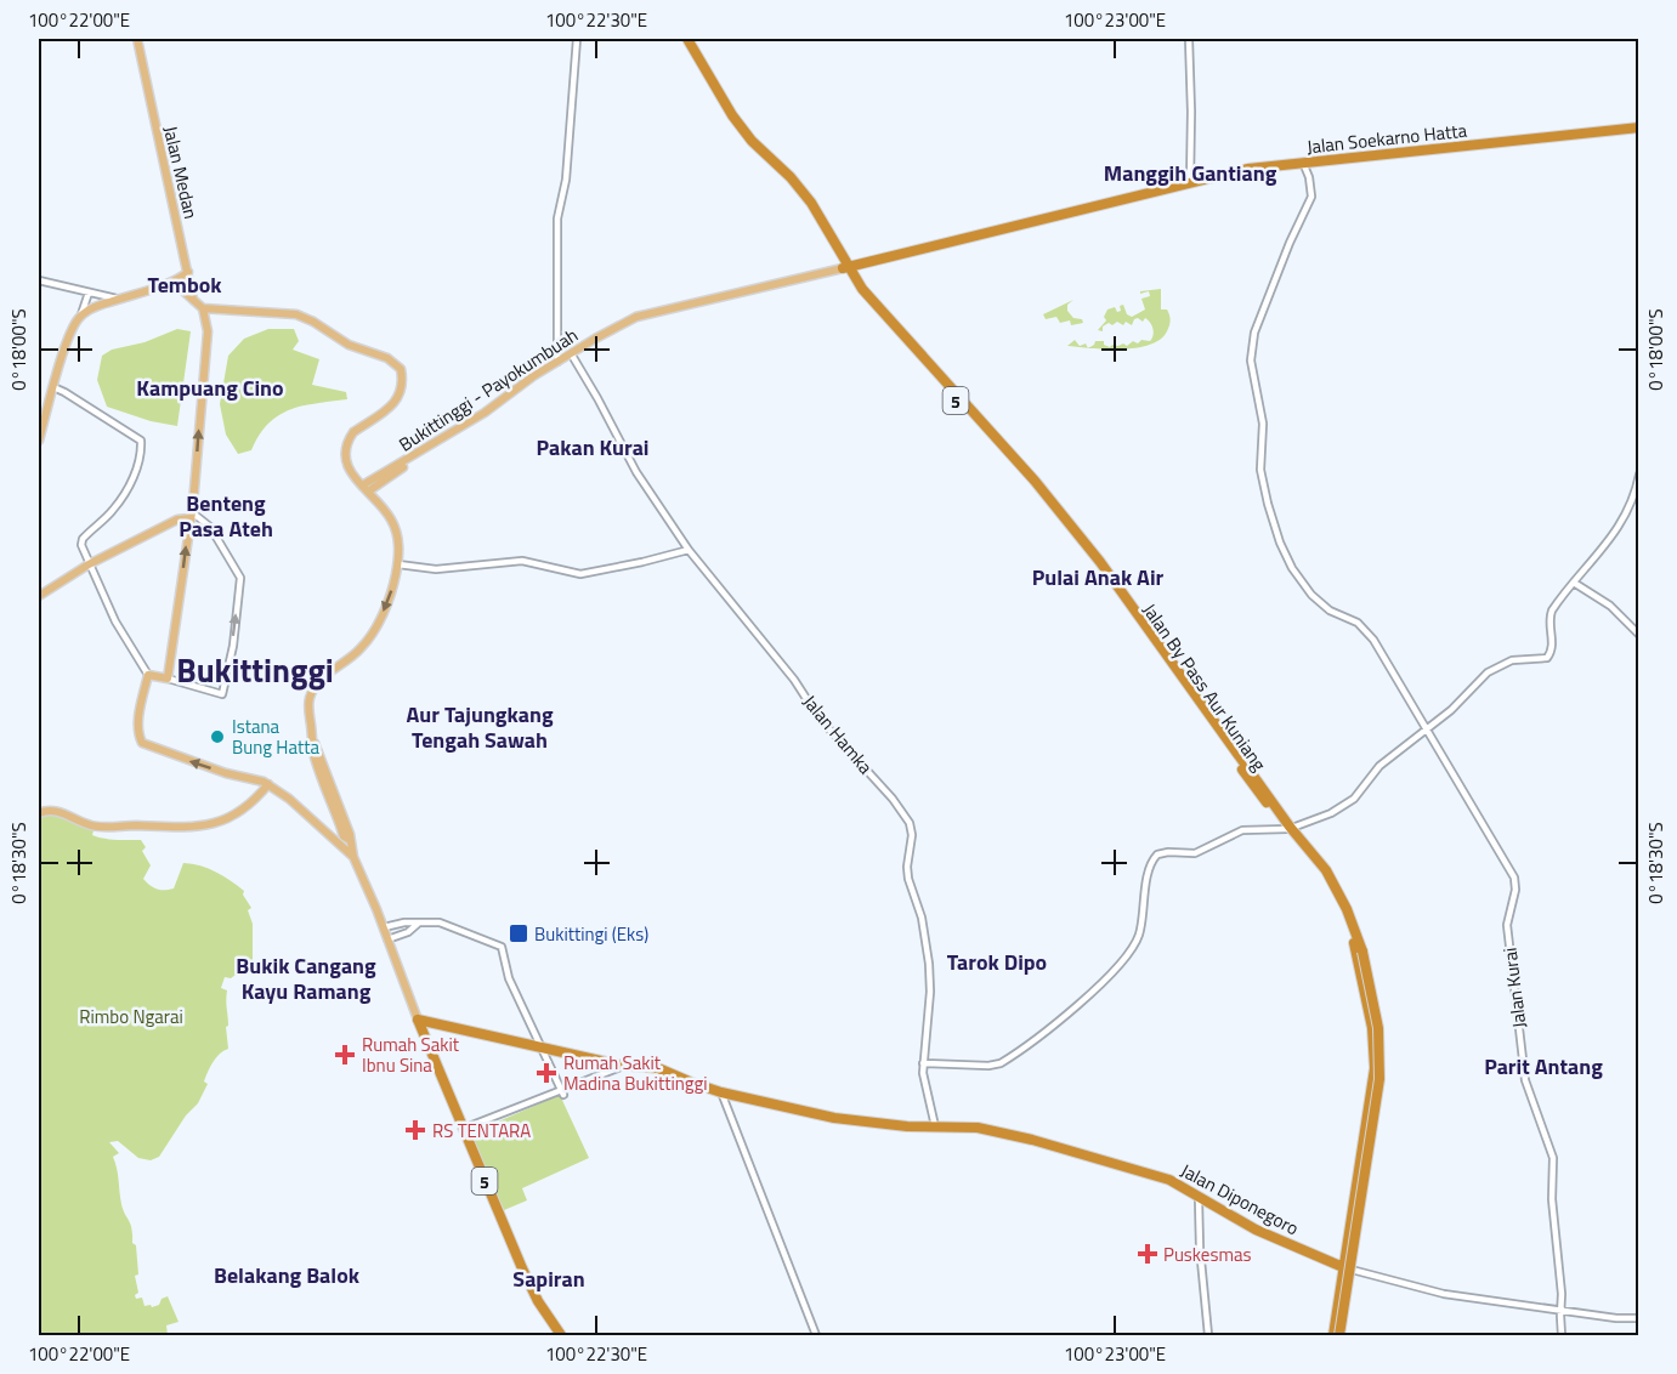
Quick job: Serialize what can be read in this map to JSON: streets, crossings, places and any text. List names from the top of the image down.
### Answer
{
  "streets": {
    "highway": [
      "Jalan Soekarno Hatta",
      "5",
      "Jalan By Pass Aur Kuniang",
      "Jalan Diponegoro"
    ],
    "main road": ["Jalan Medan", "Bukittinggi - Payokumbuah"],
    "street": ["Jalan Hamka", "Jalan Kurai"]
  },
  "crossings": [
    ["Jalan Soekarno Hatta", "Bukittinggi - Payokumbuah"],
    ["Jalan Soekarno Hatta", "5"],
    ["Jalan Soekarno Hatta", "Jalan By Pass Aur Kuniang"],
    ["Jalan Soekarno Hatta", "Jalan Kurai"],
    ["Bukittinggi - Payokumbuah", "5"],
    ["Bukittinggi - Payokumbuah", "Jalan By Pass Aur Kuniang"],
    ["Bukittinggi - Payokumbuah", "Jalan Hamka"],
    ["5", "Jalan By Pass Aur Kuniang"],
    ["5", "Jalan Diponegoro"],
    ["Jalan By Pass Aur Kuniang", "Jalan Diponegoro"],
    ["Jalan Hamka", "Jalan Diponegoro"]
  ],
  "districts": [
    "Manggih Gantiang",
    "Tembok",
    "Kampuang Cino",
    "Pakan Kurai",
    "Benteng Pasa Ateh",
    "Pulai Anak Air",
    "Bukittinggi",
    "Aur Tajungkang Tengah Sawah",
    "Tarok Dipo",
    "Bukik Cangang Kayu Ramang",
    "Parit Antang",
    "Belakang Balok",
    "Sapiran"
  ],
  "parks": ["Rimbo Ngarai"],
  "places": {
    "other": ["Istana Bung Hatta"],
    "transit": ["Bukittingi (Eks)"],
    "health": [
      "Rumah Sakit Ibnu Sina",
      "Rumah Sakit Madina Bukittinggi",
      "RS TENTARA",
      "Puskesmas"
    ]
  },
  "coordinates": [
    "100°22'00\"E",
    "100°22'30\"E",
    "100°23'00\"E",
    "0°18'00\"S",
    "0°18'30\"S"
  ]
}
